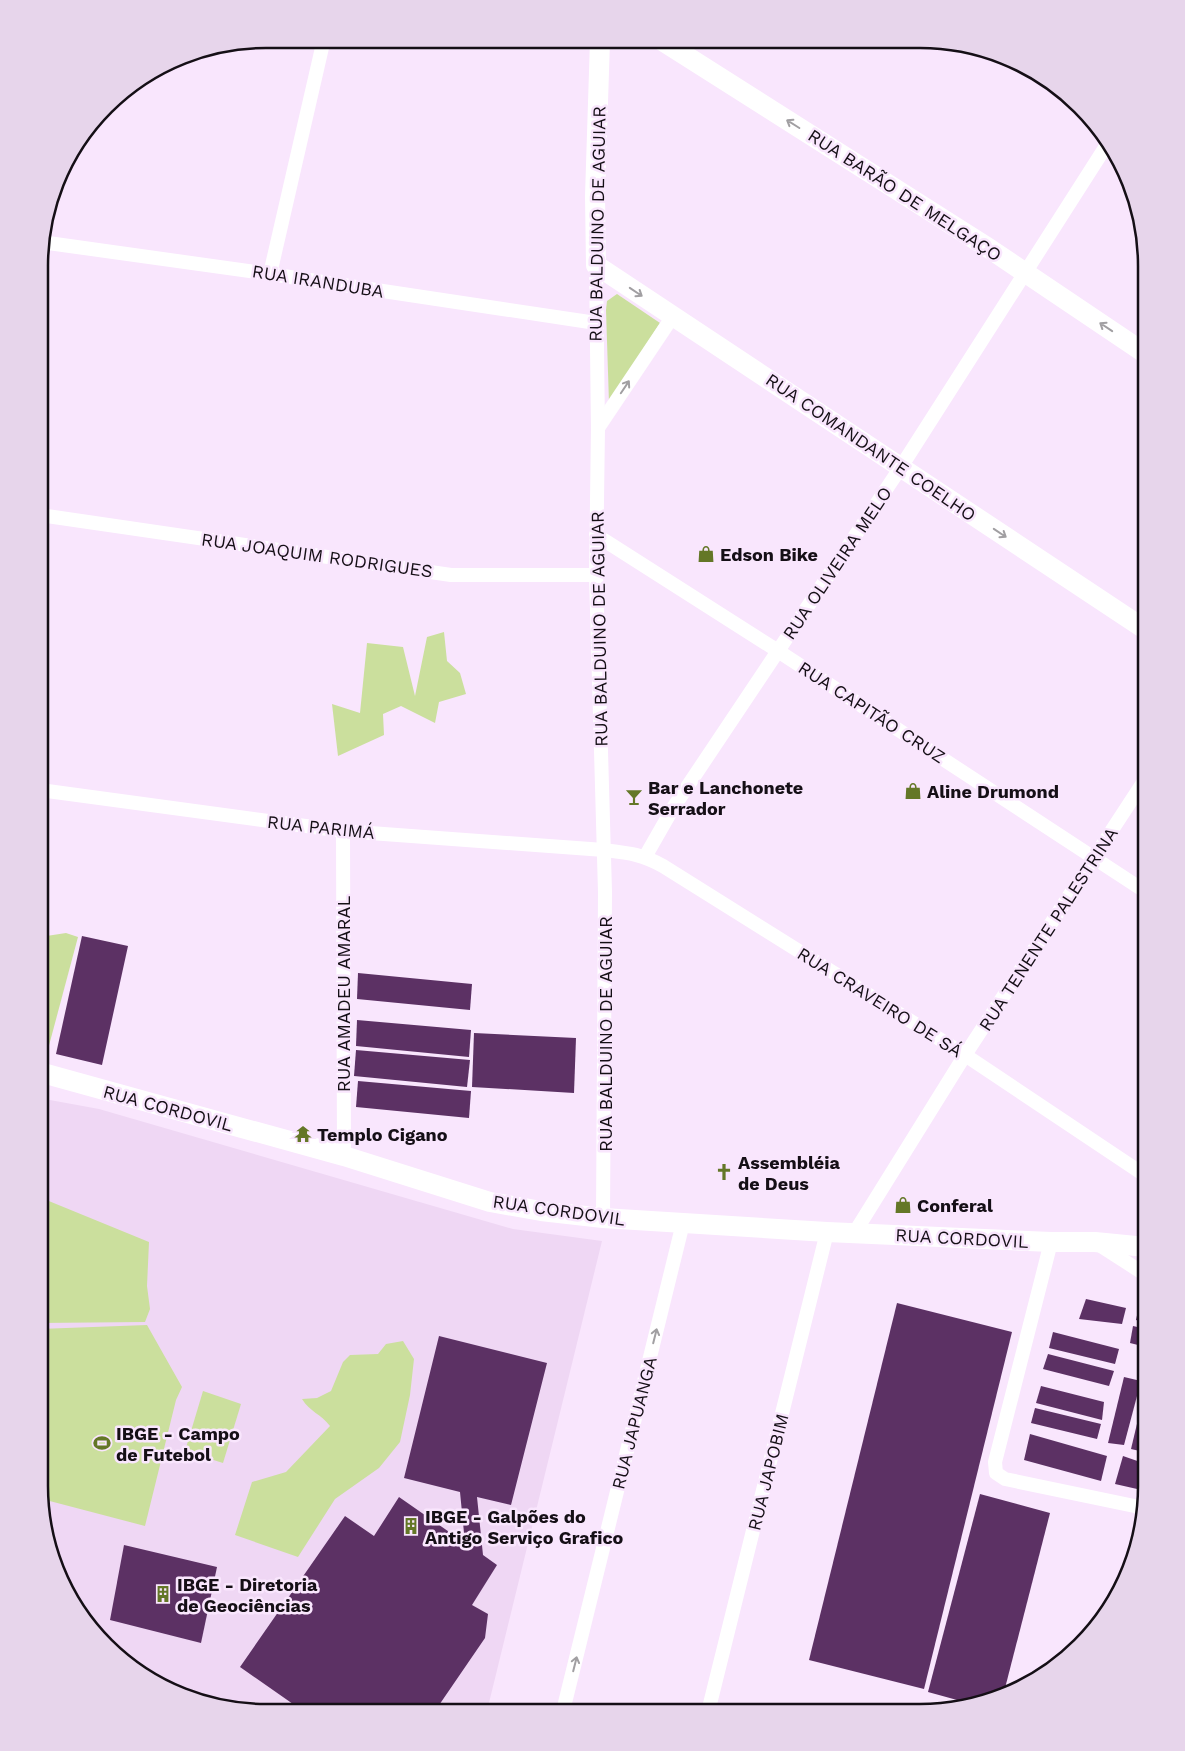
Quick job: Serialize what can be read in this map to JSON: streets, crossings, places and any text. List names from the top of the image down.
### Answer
{
  "streets": {
    "street": [
      "RUA BARÃO DE MELGAÇO",
      "RUA BALDUINO DE AGUIAR",
      "RUA IRANDUBA",
      "RUA COMANDANTE COELHO",
      "RUA JOAQUIM RODRIGUES",
      "RUA OLIVEIRA MELO",
      "RUA CAPITÃO CRUZ",
      "RUA PARIMÁ",
      "RUA TENENTE PALESTRINA",
      "RUA AMADEU AMARAL",
      "RUA CRAVEIRO DE SÁ",
      "RUA CORDOVIL",
      "RUA JAPUANGA",
      "RUA JAPOBIM"
    ]
  },
  "crossings": [
    ["RUA BARÃO DE MELGAÇO", "RUA OLIVEIRA MELO"],
    ["RUA BALDUINO DE AGUIAR", "RUA IRANDUBA"],
    ["RUA BALDUINO DE AGUIAR", "RUA COMANDANTE COELHO"],
    ["RUA BALDUINO DE AGUIAR", "RUA JOAQUIM RODRIGUES"],
    ["RUA BALDUINO DE AGUIAR", "RUA CAPITÃO CRUZ"],
    ["RUA BALDUINO DE AGUIAR", "RUA PARIMÁ"],
    ["RUA BALDUINO DE AGUIAR", "RUA CRAVEIRO DE SÁ"],
    ["RUA BALDUINO DE AGUIAR", "RUA CORDOVIL"],
    ["RUA COMANDANTE COELHO", "RUA OLIVEIRA MELO"],
    ["RUA OLIVEIRA MELO", "RUA CAPITÃO CRUZ"],
    ["RUA OLIVEIRA MELO", "RUA CRAVEIRO DE SÁ"],
    ["RUA CAPITÃO CRUZ", "RUA TENENTE PALESTRINA"],
    ["RUA PARIMÁ", "RUA AMADEU AMARAL"],
    ["RUA PARIMÁ", "RUA CRAVEIRO DE SÁ"],
    ["RUA TENENTE PALESTRINA", "RUA CRAVEIRO DE SÁ"],
    ["RUA TENENTE PALESTRINA", "RUA CORDOVIL"],
    ["RUA AMADEU AMARAL", "RUA CORDOVIL"],
    ["RUA CORDOVIL", "RUA JAPUANGA"],
    ["RUA CORDOVIL", "RUA JAPOBIM"]
  ],
  "one_way": ["RUA BARÃO DE MELGAÇO", "RUA COMANDANTE COELHO", "RUA JAPUANGA"],
  "places": {
    "shop": ["Edson Bike", "Aline Drumond", "Conferal"],
    "bar": ["Bar e Lanchonete Serrador"],
    "temple": ["Templo Cigano"],
    "church": ["Assembléia de Deus"],
    "sports": ["IBGE - Campo de Futebol"],
    "building": ["IBGE - Galpões do Antigo Serviço Grafico", "IBGE - Diretoria de Geociências"]
  }
}
